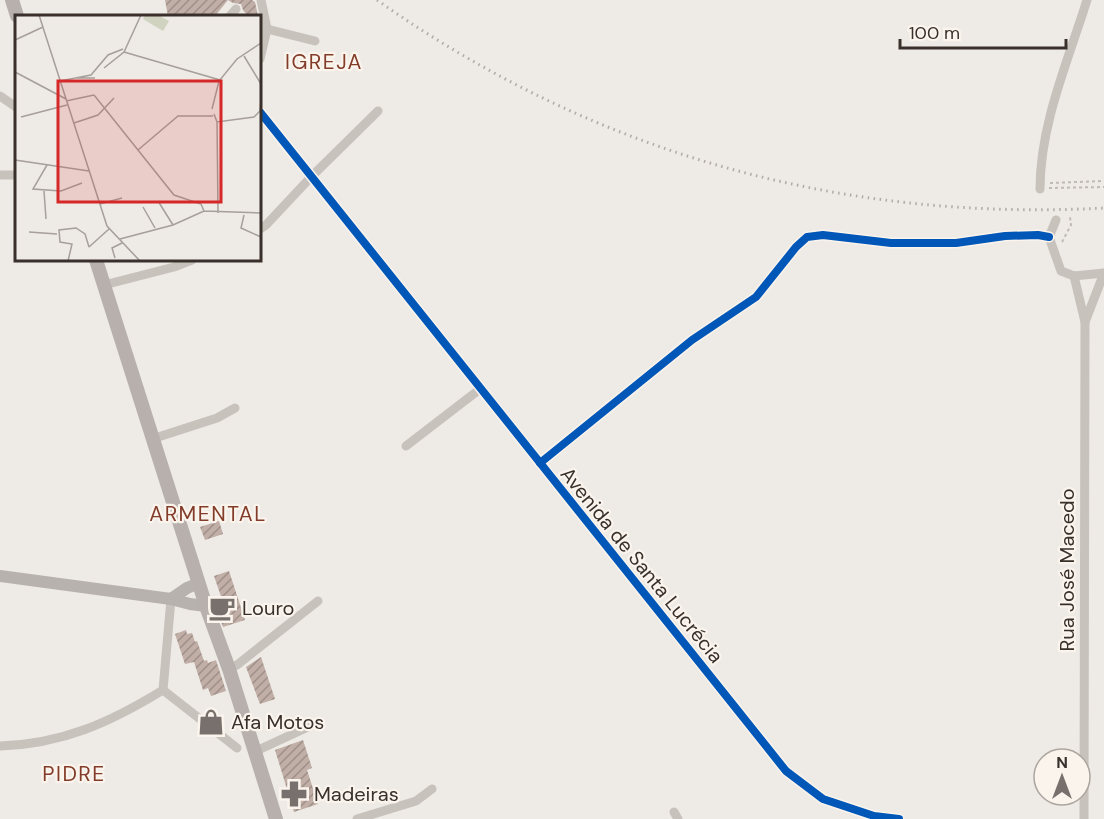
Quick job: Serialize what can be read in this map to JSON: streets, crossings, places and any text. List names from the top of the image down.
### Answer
{
  "streets": {
    "street": ["Avenida de Santa Lucrécia", "Rua José Macedo"]
  },
  "districts": ["IGREJA", "ARMENTAL", "PIDRE"],
  "places": {
    "cafe": ["Louro"],
    "shop": ["Afa Motos"],
    "pharmacy": ["Madeiras"]
  },
  "scale_bar": "100 m",
  "north": "top"
}
